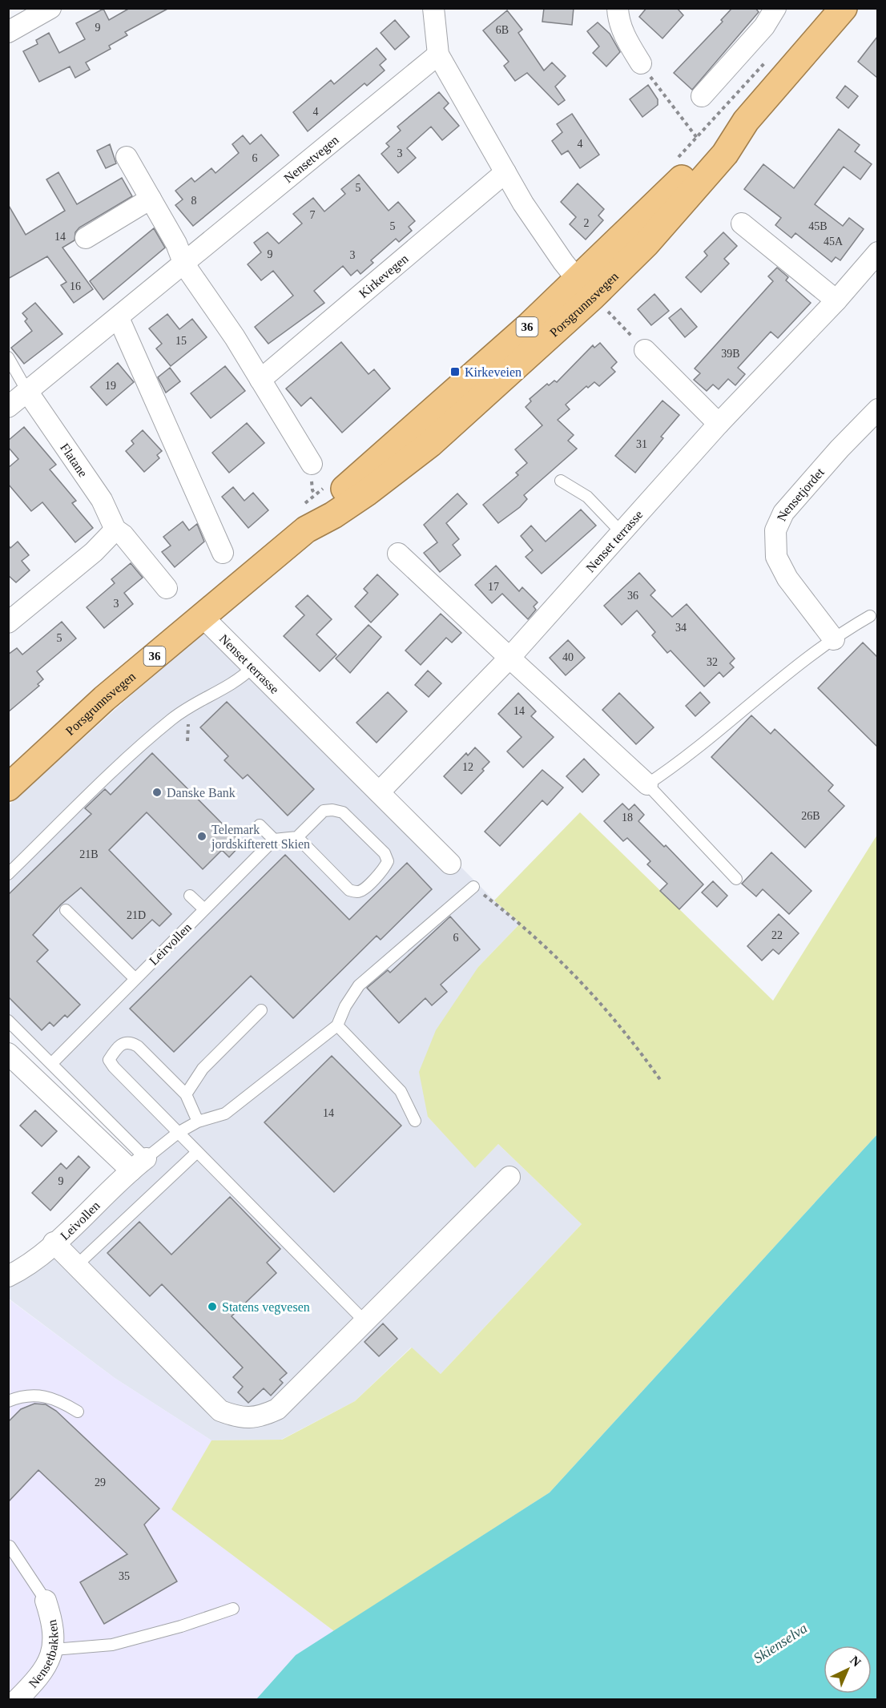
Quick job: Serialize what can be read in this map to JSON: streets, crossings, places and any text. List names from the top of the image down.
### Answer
{
  "streets": {
    "highway": ["Porsgrunnsvegen", "36"],
    "street": [
      "Nensetvegen",
      "Kirkevegen",
      "Flatane",
      "Nensetjordet",
      "Nenset terrasse",
      "Leivollen",
      "Nensetbakken"
    ],
    "lane": ["Leirvollen"]
  },
  "crossings": [
    ["Nensetvegen", "Flatane"],
    ["Porsgrunnsvegen", "Nenset terrasse"]
  ],
  "water": ["Skienselva"],
  "places": {
    "transit": ["Kirkeveien"],
    "other": ["Danske Bank", "Telemark jordskifterett Skien", "Statens vegvesen"]
  },
  "house_numbers": [
    "9",
    "6B",
    "4",
    "4",
    "3",
    "6",
    "5",
    "8",
    "7",
    "2",
    "5",
    "45B",
    "14",
    "45A",
    "9",
    "3",
    "16",
    "15",
    "39B",
    "19",
    "31",
    "17",
    "36",
    "3",
    "34",
    "5",
    "40",
    "32",
    "14",
    "12",
    "26B",
    "18",
    "21B",
    "21D",
    "22",
    "6",
    "14",
    "9",
    "29",
    "35"
  ],
  "north": "top right"
}
